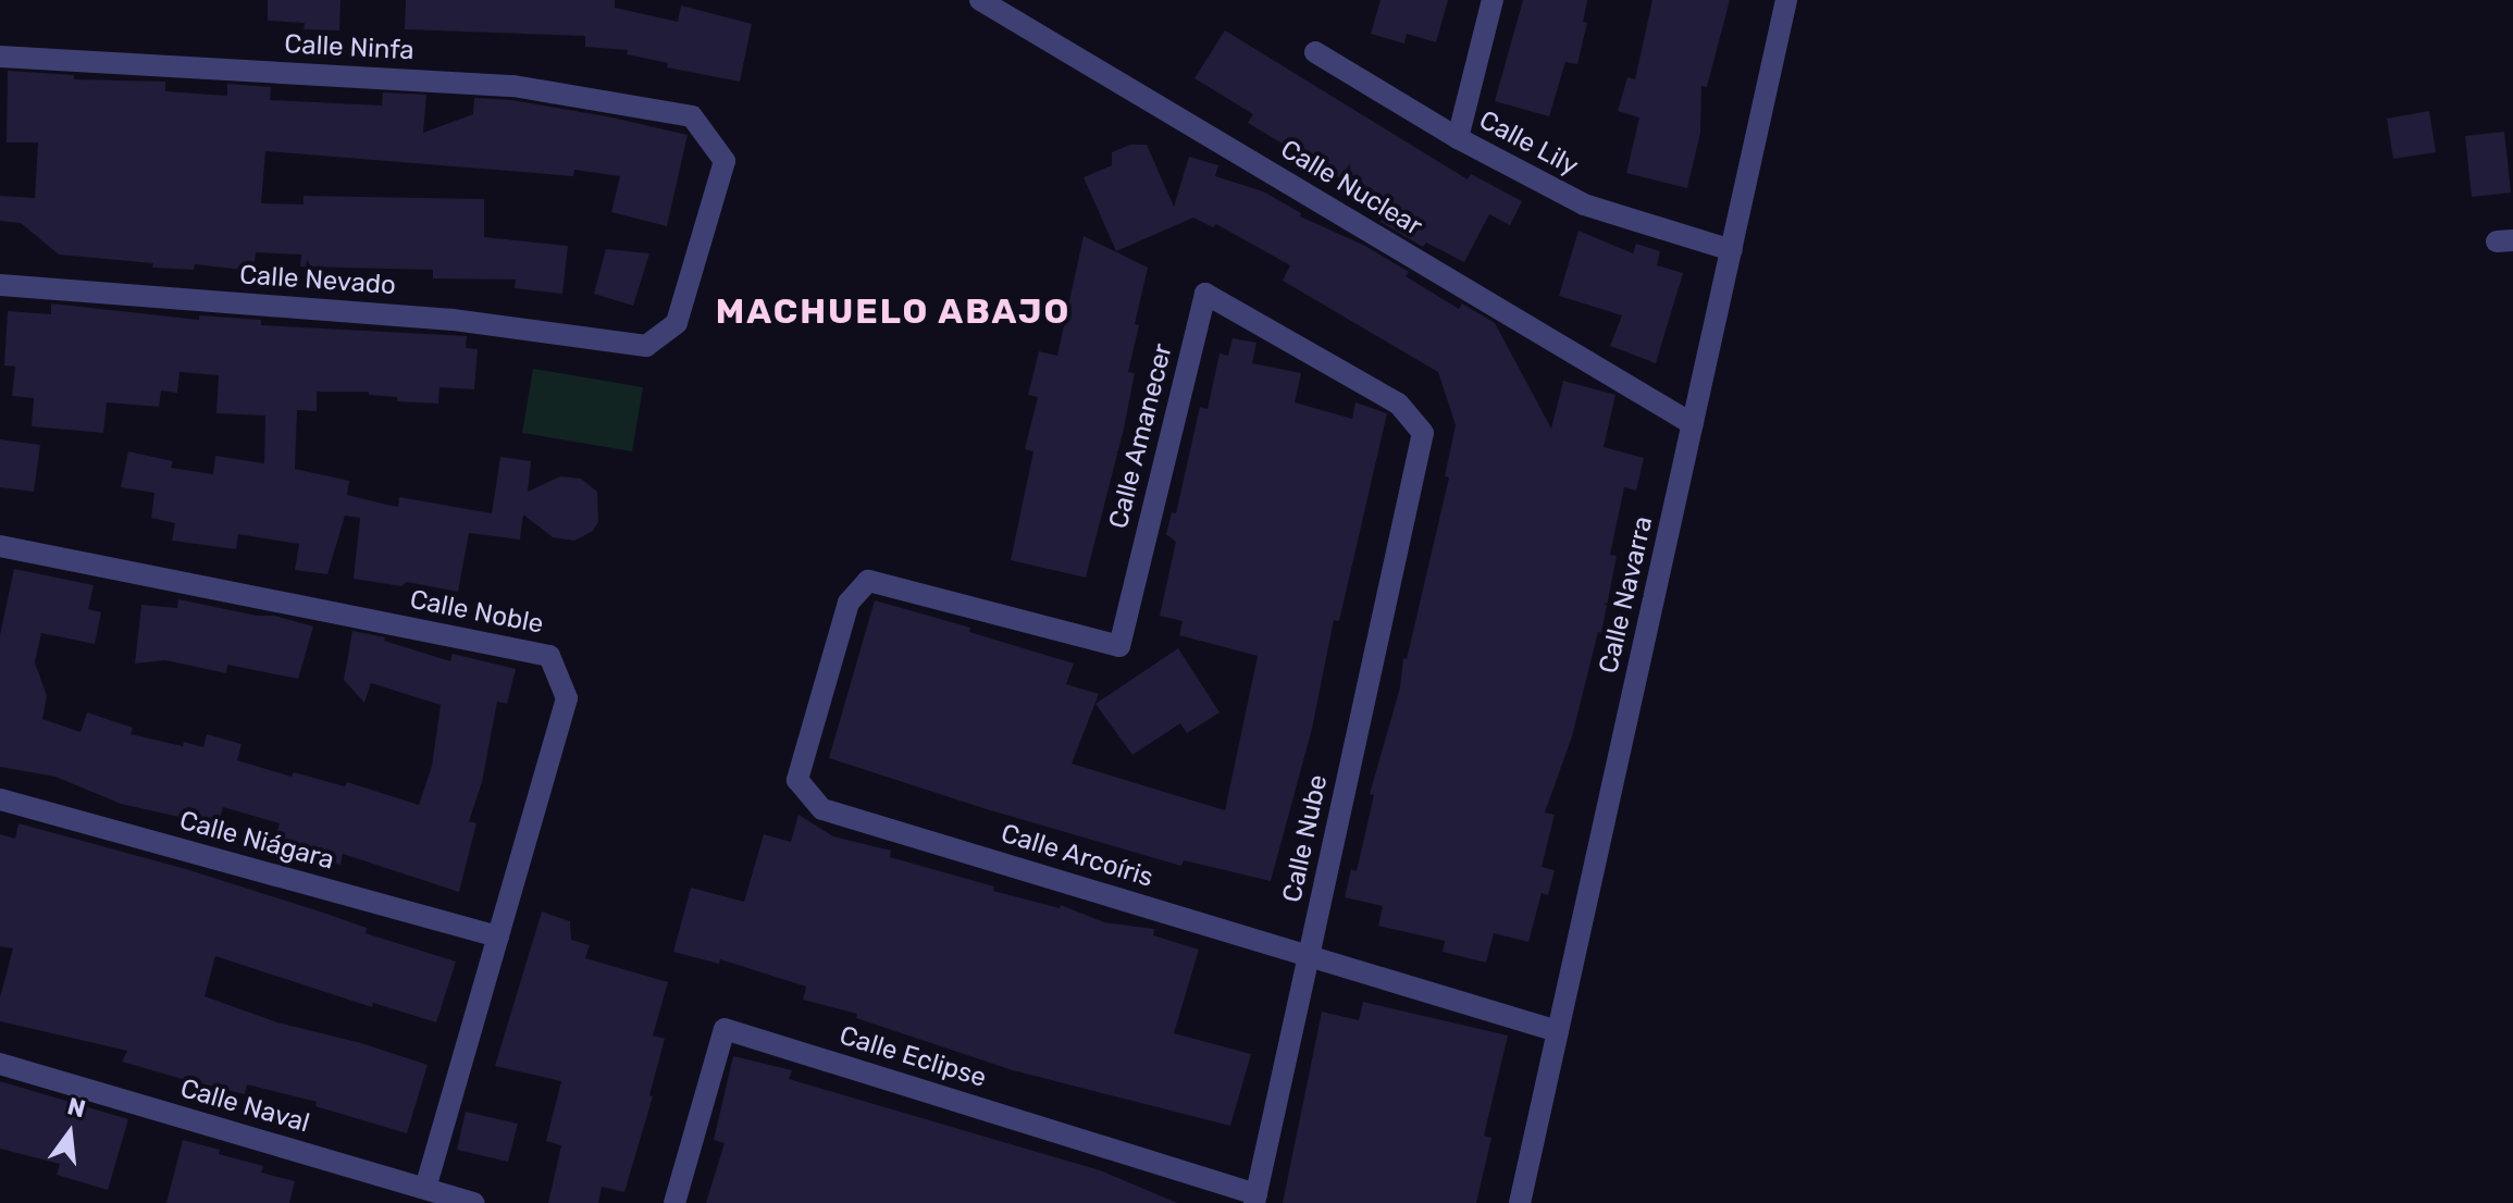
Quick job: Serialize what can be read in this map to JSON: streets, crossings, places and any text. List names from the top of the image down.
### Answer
{
  "streets": {
    "street": [
      "Calle Ninfa",
      "Calle Lily",
      "Calle Nuclear",
      "Calle Nevado",
      "Calle Amanecer",
      "Calle Navarra",
      "Calle Noble",
      "Calle Nube",
      "Calle Niágara",
      "Calle Arcoíris",
      "Calle Eclipse",
      "Calle Naval"
    ]
  },
  "crossings": [
    ["Calle Ninfa", "Calle Nevado"],
    ["Calle Lily", "Calle Navarra"],
    ["Calle Nuclear", "Calle Navarra"],
    ["Calle Amanecer", "Calle Nube"],
    ["Calle Amanecer", "Calle Arcoíris"],
    ["Calle Navarra", "Calle Arcoíris"],
    ["Calle Noble", "Calle Niágara"],
    ["Calle Noble", "Calle Naval"],
    ["Calle Nube", "Calle Arcoíris"],
    ["Calle Nube", "Calle Eclipse"]
  ],
  "districts": ["MACHUELO ABAJO"],
  "north": "top"
}
